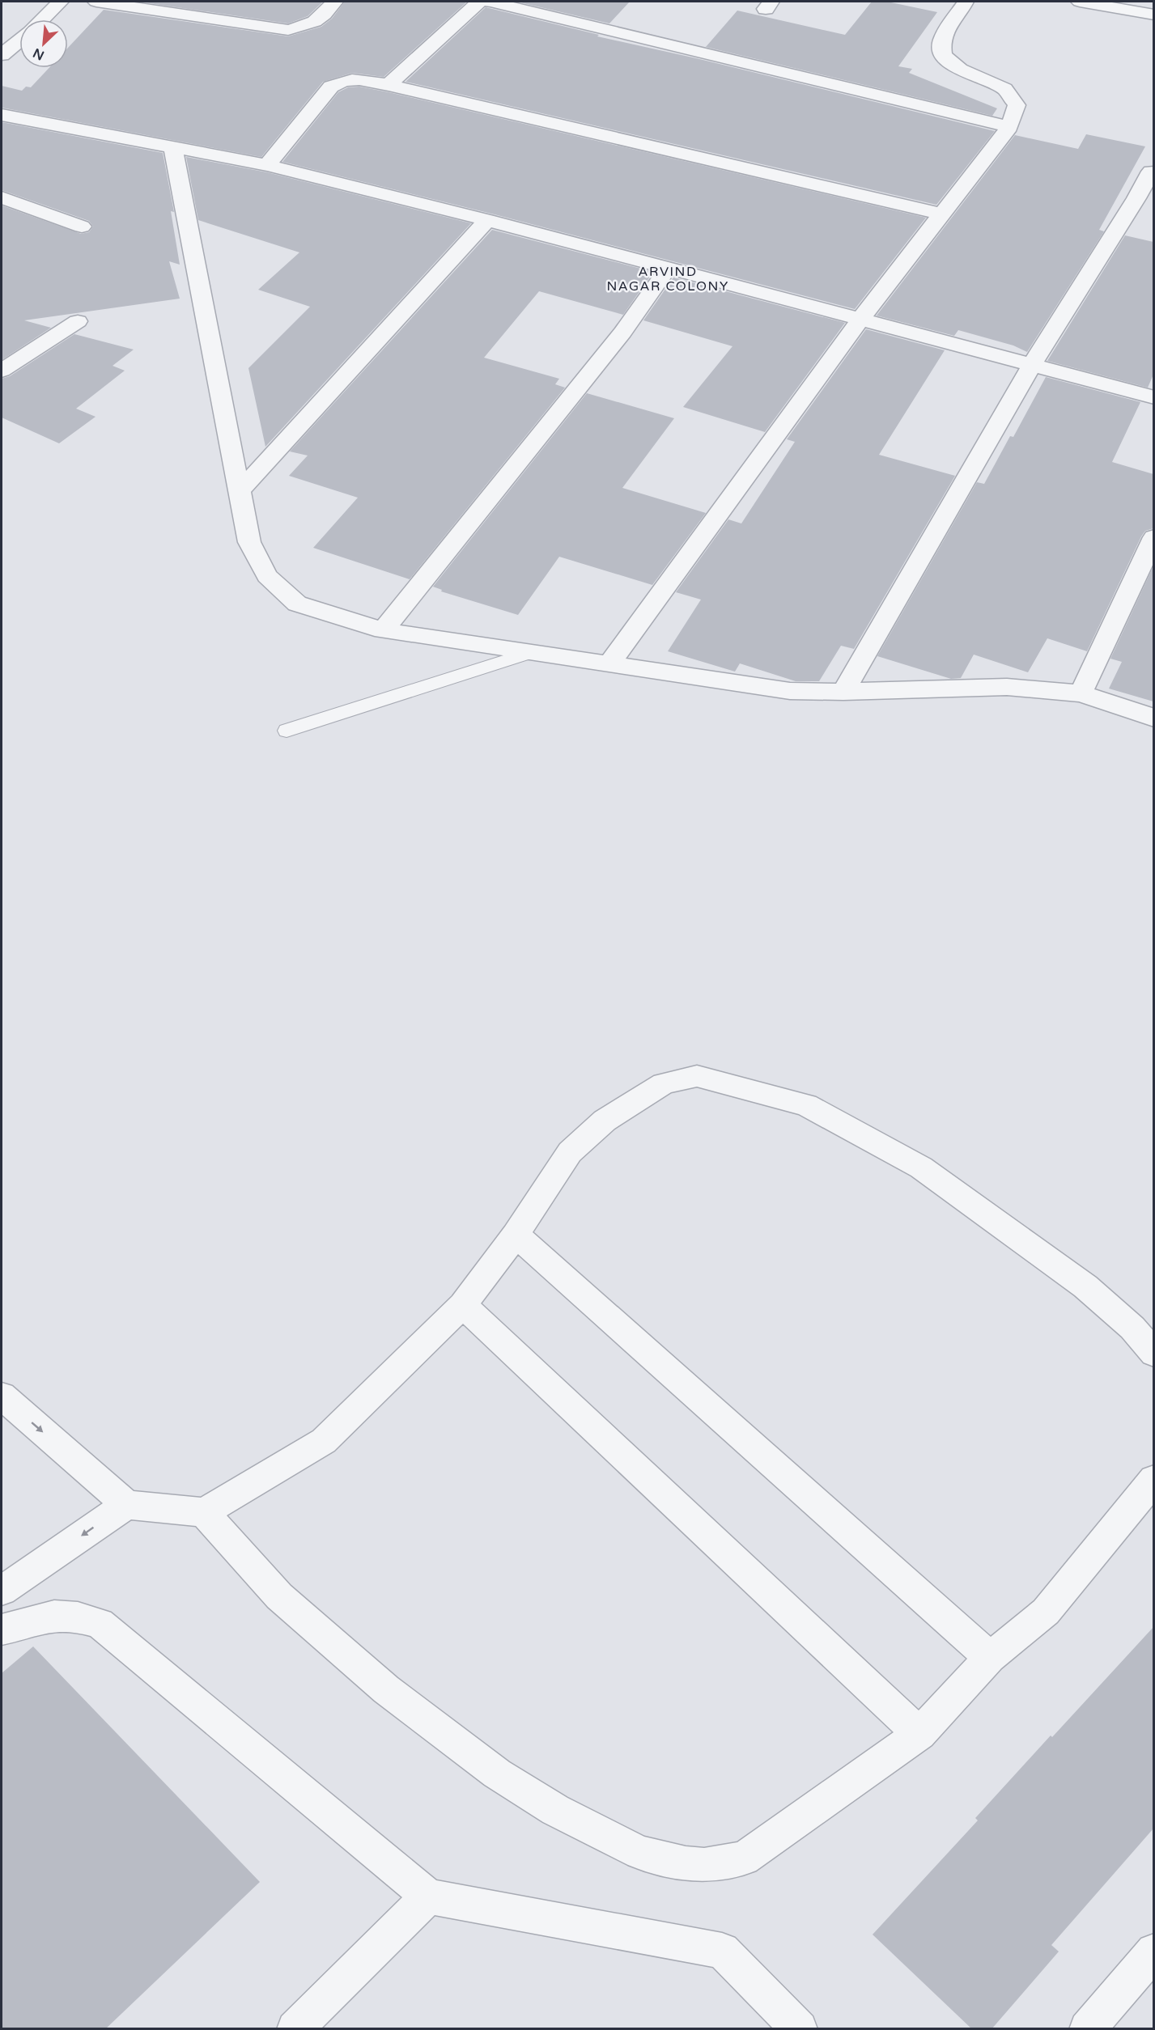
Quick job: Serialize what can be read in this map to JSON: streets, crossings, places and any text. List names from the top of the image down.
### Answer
{
  "districts": ["ARVIND NAGAR COLONY"],
  "north": "bottom left"
}
